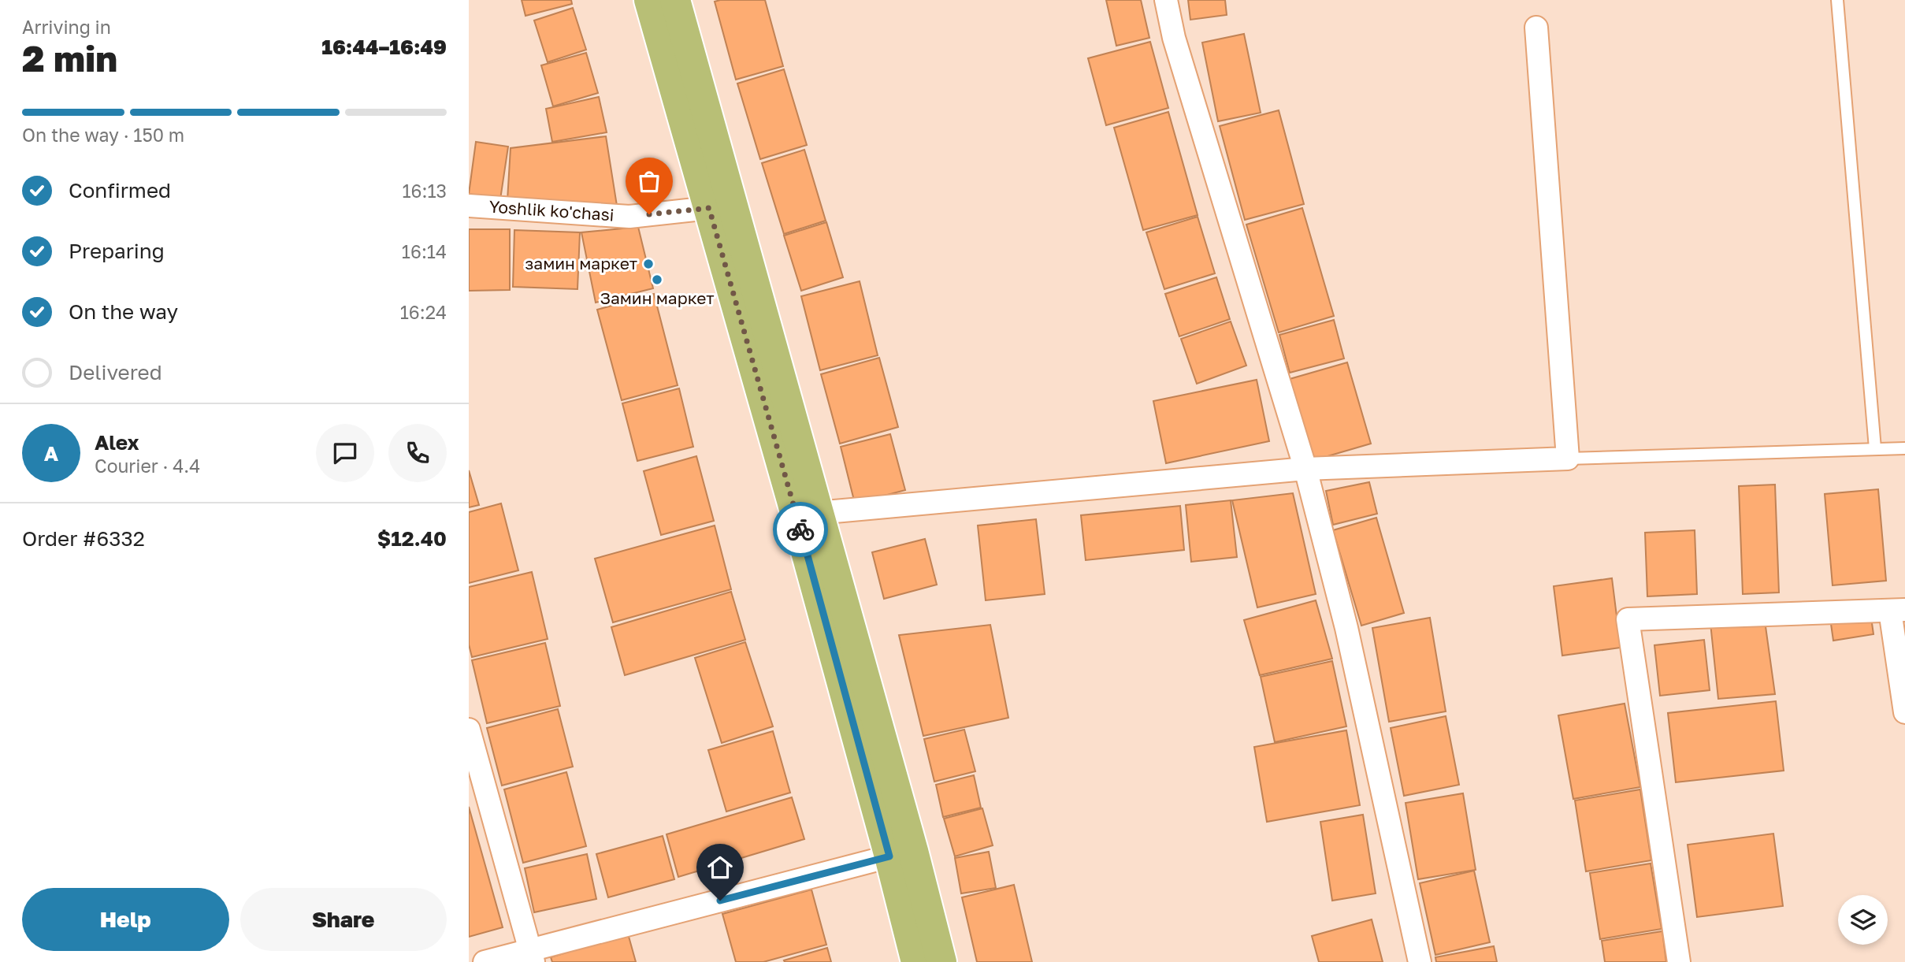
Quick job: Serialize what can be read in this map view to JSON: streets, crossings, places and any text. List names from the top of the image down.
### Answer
{
  "streets": {
    "street": ["Yoshlik ko'chasi"]
  },
  "places": ["замин маркет", "Замин маркет"],
  "page": {
    "heading": ["2 min", "Arriving in", "16:44–16:49"],
    "panel": [
      "Alex",
      "Courier · 4.4",
      "Order #6332",
      "$12.40"
    ],
    "bar": "On the way · 150 m",
    "list": [
      ["Confirmed", "16:13"],
      ["Preparing", "16:14"],
      ["On the way", "16:24"],
      "Delivered"
    ],
    "round": "A",
    "buttons": ["Help", "Share"]
  }
}
